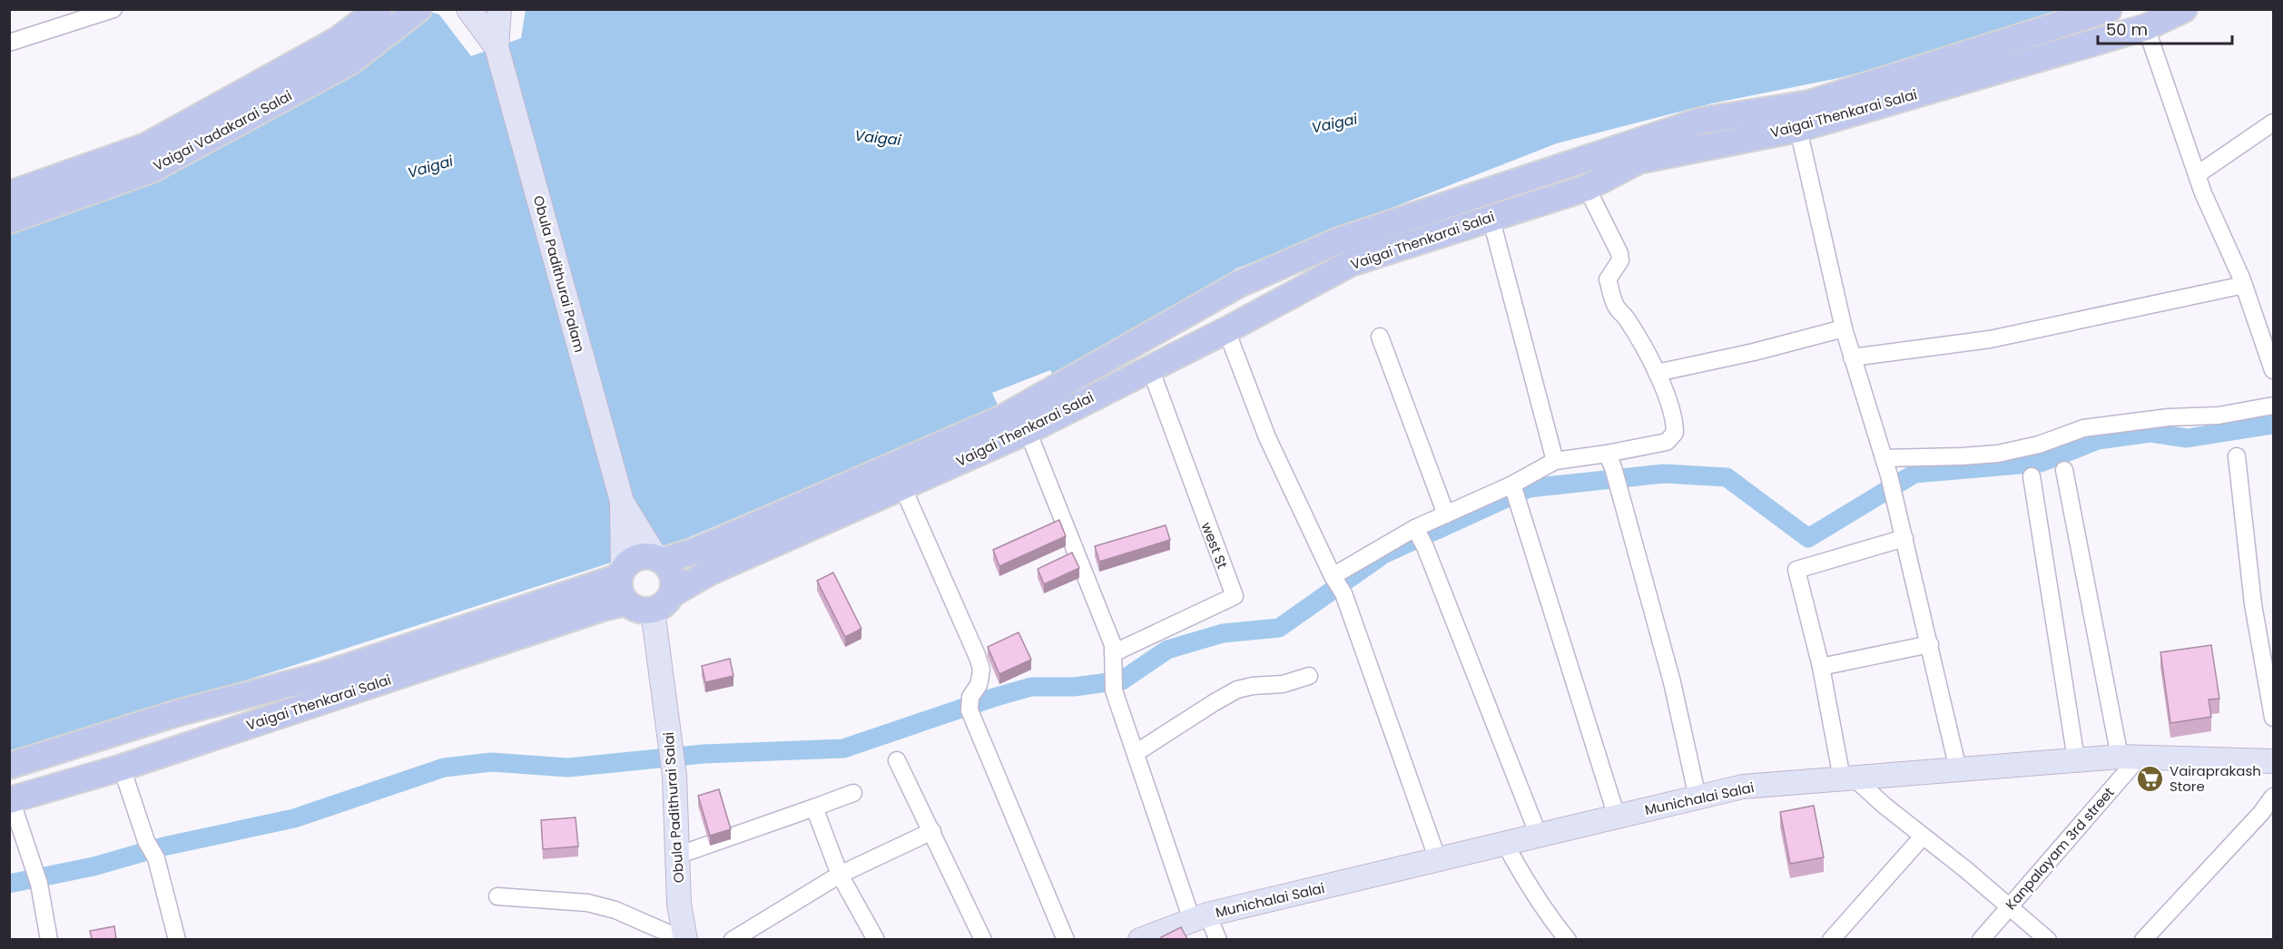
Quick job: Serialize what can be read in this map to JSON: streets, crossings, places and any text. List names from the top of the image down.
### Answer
{
  "streets": {
    "main road": [
      "Vaigai Thenkarai Salai",
      "Vaigai Vadakarai Salai",
      "Obula Padithurai Palam",
      "Munichalai Salai",
      "Obula Padithurai Salai"
    ],
    "street": ["west St", "Kanpalayam 3rd street"]
  },
  "crossings": [
    ["Vaigai Thenkarai Salai", "Obula Padithurai Palam"],
    ["Vaigai Thenkarai Salai", "west St"],
    ["Vaigai Thenkarai Salai", "Obula Padithurai Salai"],
    ["Obula Padithurai Palam", "Obula Padithurai Salai"],
    ["Munichalai Salai", "Kanpalayam 3rd street"]
  ],
  "water": ["Vaigai"],
  "places": {
    "supermarket": ["Vairaprakash Store"]
  },
  "scale_bar": "50 m"
}
